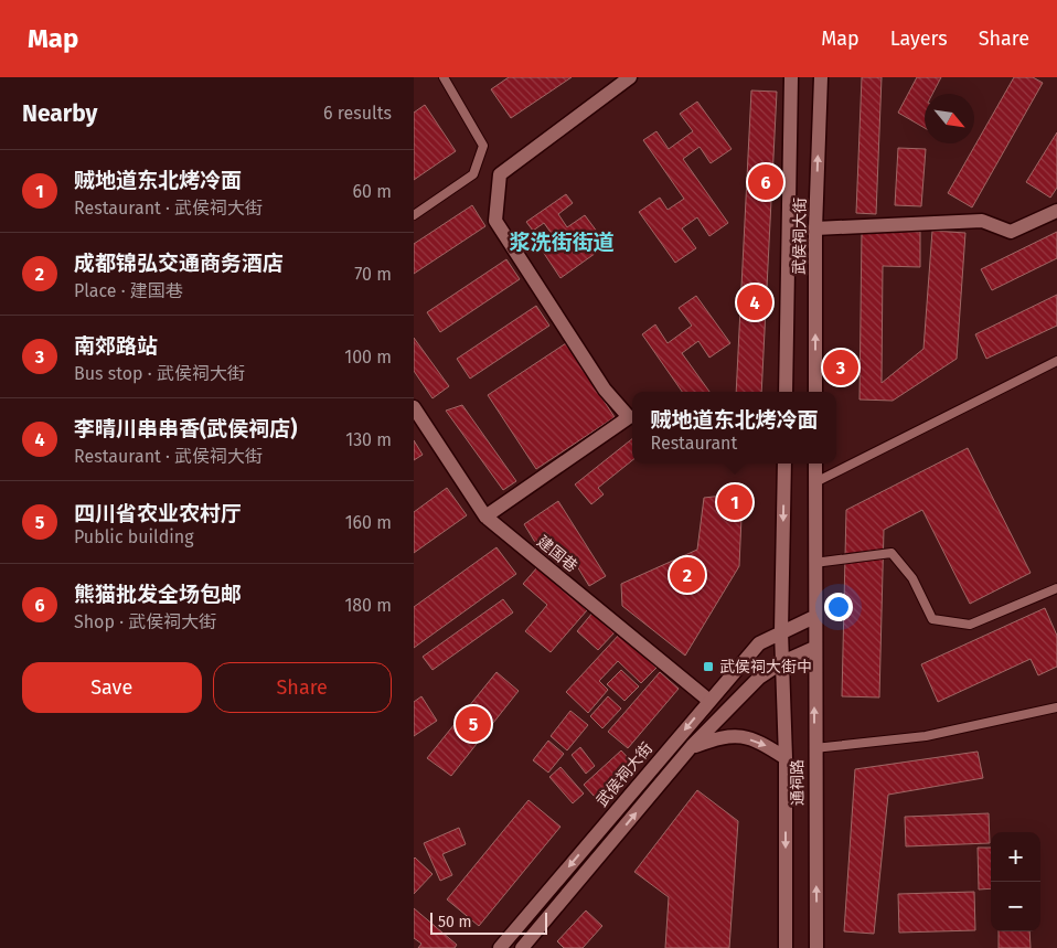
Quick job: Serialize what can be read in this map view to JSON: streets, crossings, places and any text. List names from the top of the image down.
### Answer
{
  "streets": {
    "street": ["武侯祠大街", "建国巷", "通祠路"]
  },
  "crossings": [
    ["武侯祠大街", "建国巷"],
    ["武侯祠大街", "通祠路"]
  ],
  "districts": ["浆洗街街道"],
  "places": {
    "transit": ["武侯祠大街中"]
  },
  "scale_bar": "50 m",
  "north": "bottom right",
  "page": {
    "header": "Map",
    "nav": ["Map", "Layers", "Share"],
    "heading": ["Nearby", "6 results"],
    "list": [
      {
        "mark": "1",
        "name": "贼地道东北烤冷面",
        "note": "Restaurant · 武侯祠大街",
        "value": "60 m"
      },
      {
        "mark": "2",
        "name": "成都锦弘交通商务酒店",
        "note": "Place · 建国巷",
        "value": "70 m"
      },
      {
        "mark": "3",
        "name": "南郊路站",
        "note": "Bus stop · 武侯祠大街",
        "value": "100 m"
      },
      {
        "mark": "4",
        "name": "李晴川串串香(武侯祠店)",
        "note": "Restaurant · 武侯祠大街",
        "value": "130 m"
      },
      {
        "mark": "5",
        "name": "四川省农业农村厅",
        "note": "Public building",
        "value": "160 m"
      },
      {
        "mark": "6",
        "name": "熊猫批发全场包邮",
        "note": "Shop · 武侯祠大街",
        "value": "180 m"
      }
    ],
    "pins": [
      "6",
      "4",
      "3",
      "1",
      "2",
      "5"
    ],
    "popup": ["贼地道东北烤冷面", "Restaurant"],
    "buttons": ["Save", "Share"],
    "map_buttons": ["+", "−"],
    "scale": "50 m"
  }
}
